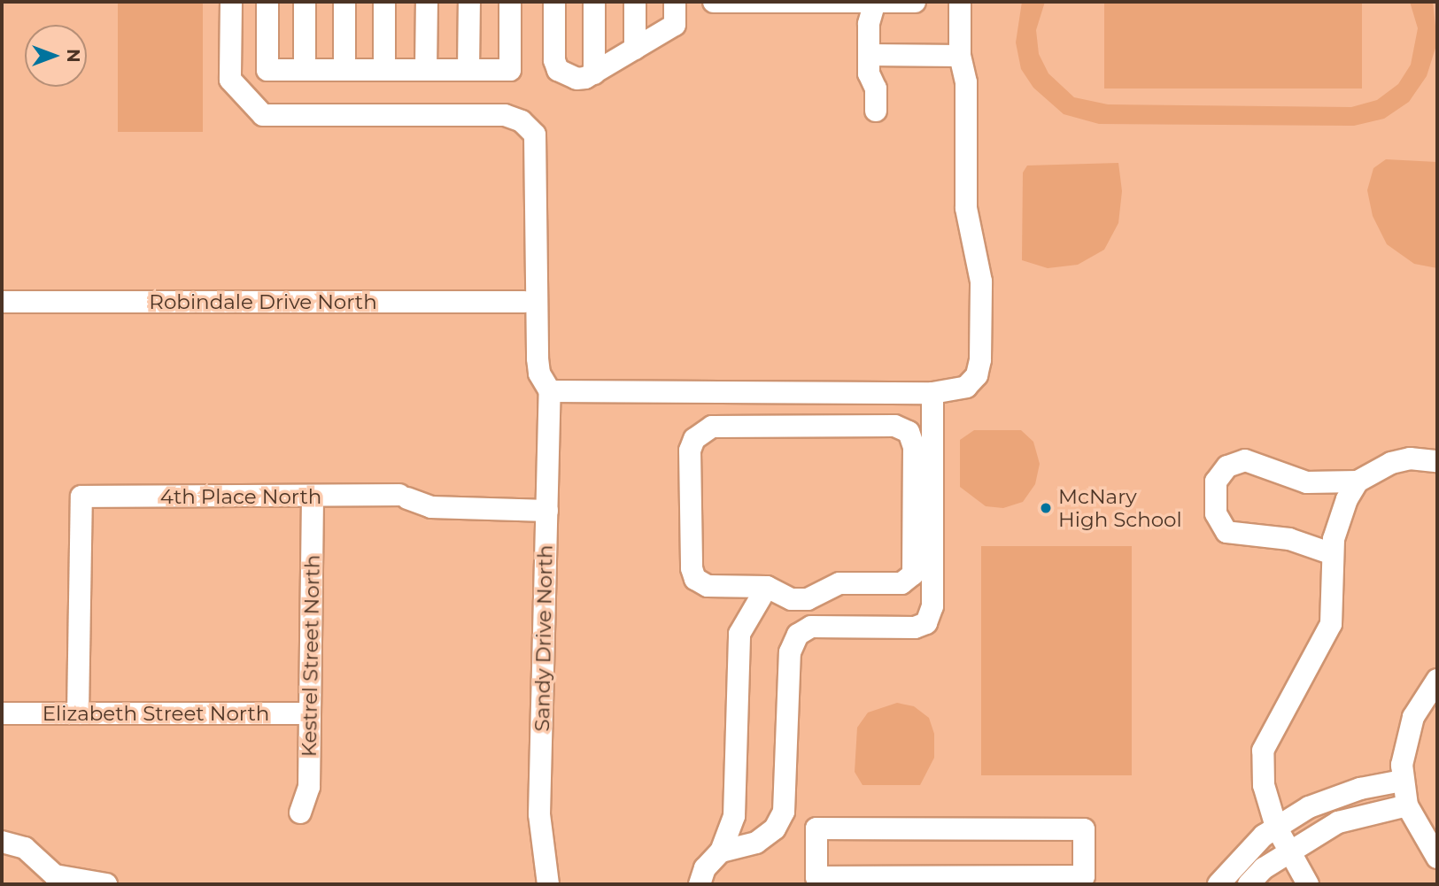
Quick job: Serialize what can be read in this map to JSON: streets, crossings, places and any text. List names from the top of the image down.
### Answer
{
  "streets": {
    "street": [
      "Robindale Drive North",
      "4th Place North",
      "Sandy Drive North",
      "Kestrel Street North",
      "Elizabeth Street North"
    ]
  },
  "crossings": [
    ["4th Place North", "Sandy Drive North"],
    ["4th Place North", "Kestrel Street North"],
    ["4th Place North", "Elizabeth Street North"],
    ["Kestrel Street North", "Elizabeth Street North"]
  ],
  "places": ["McNary High School"],
  "north": "right"
}
